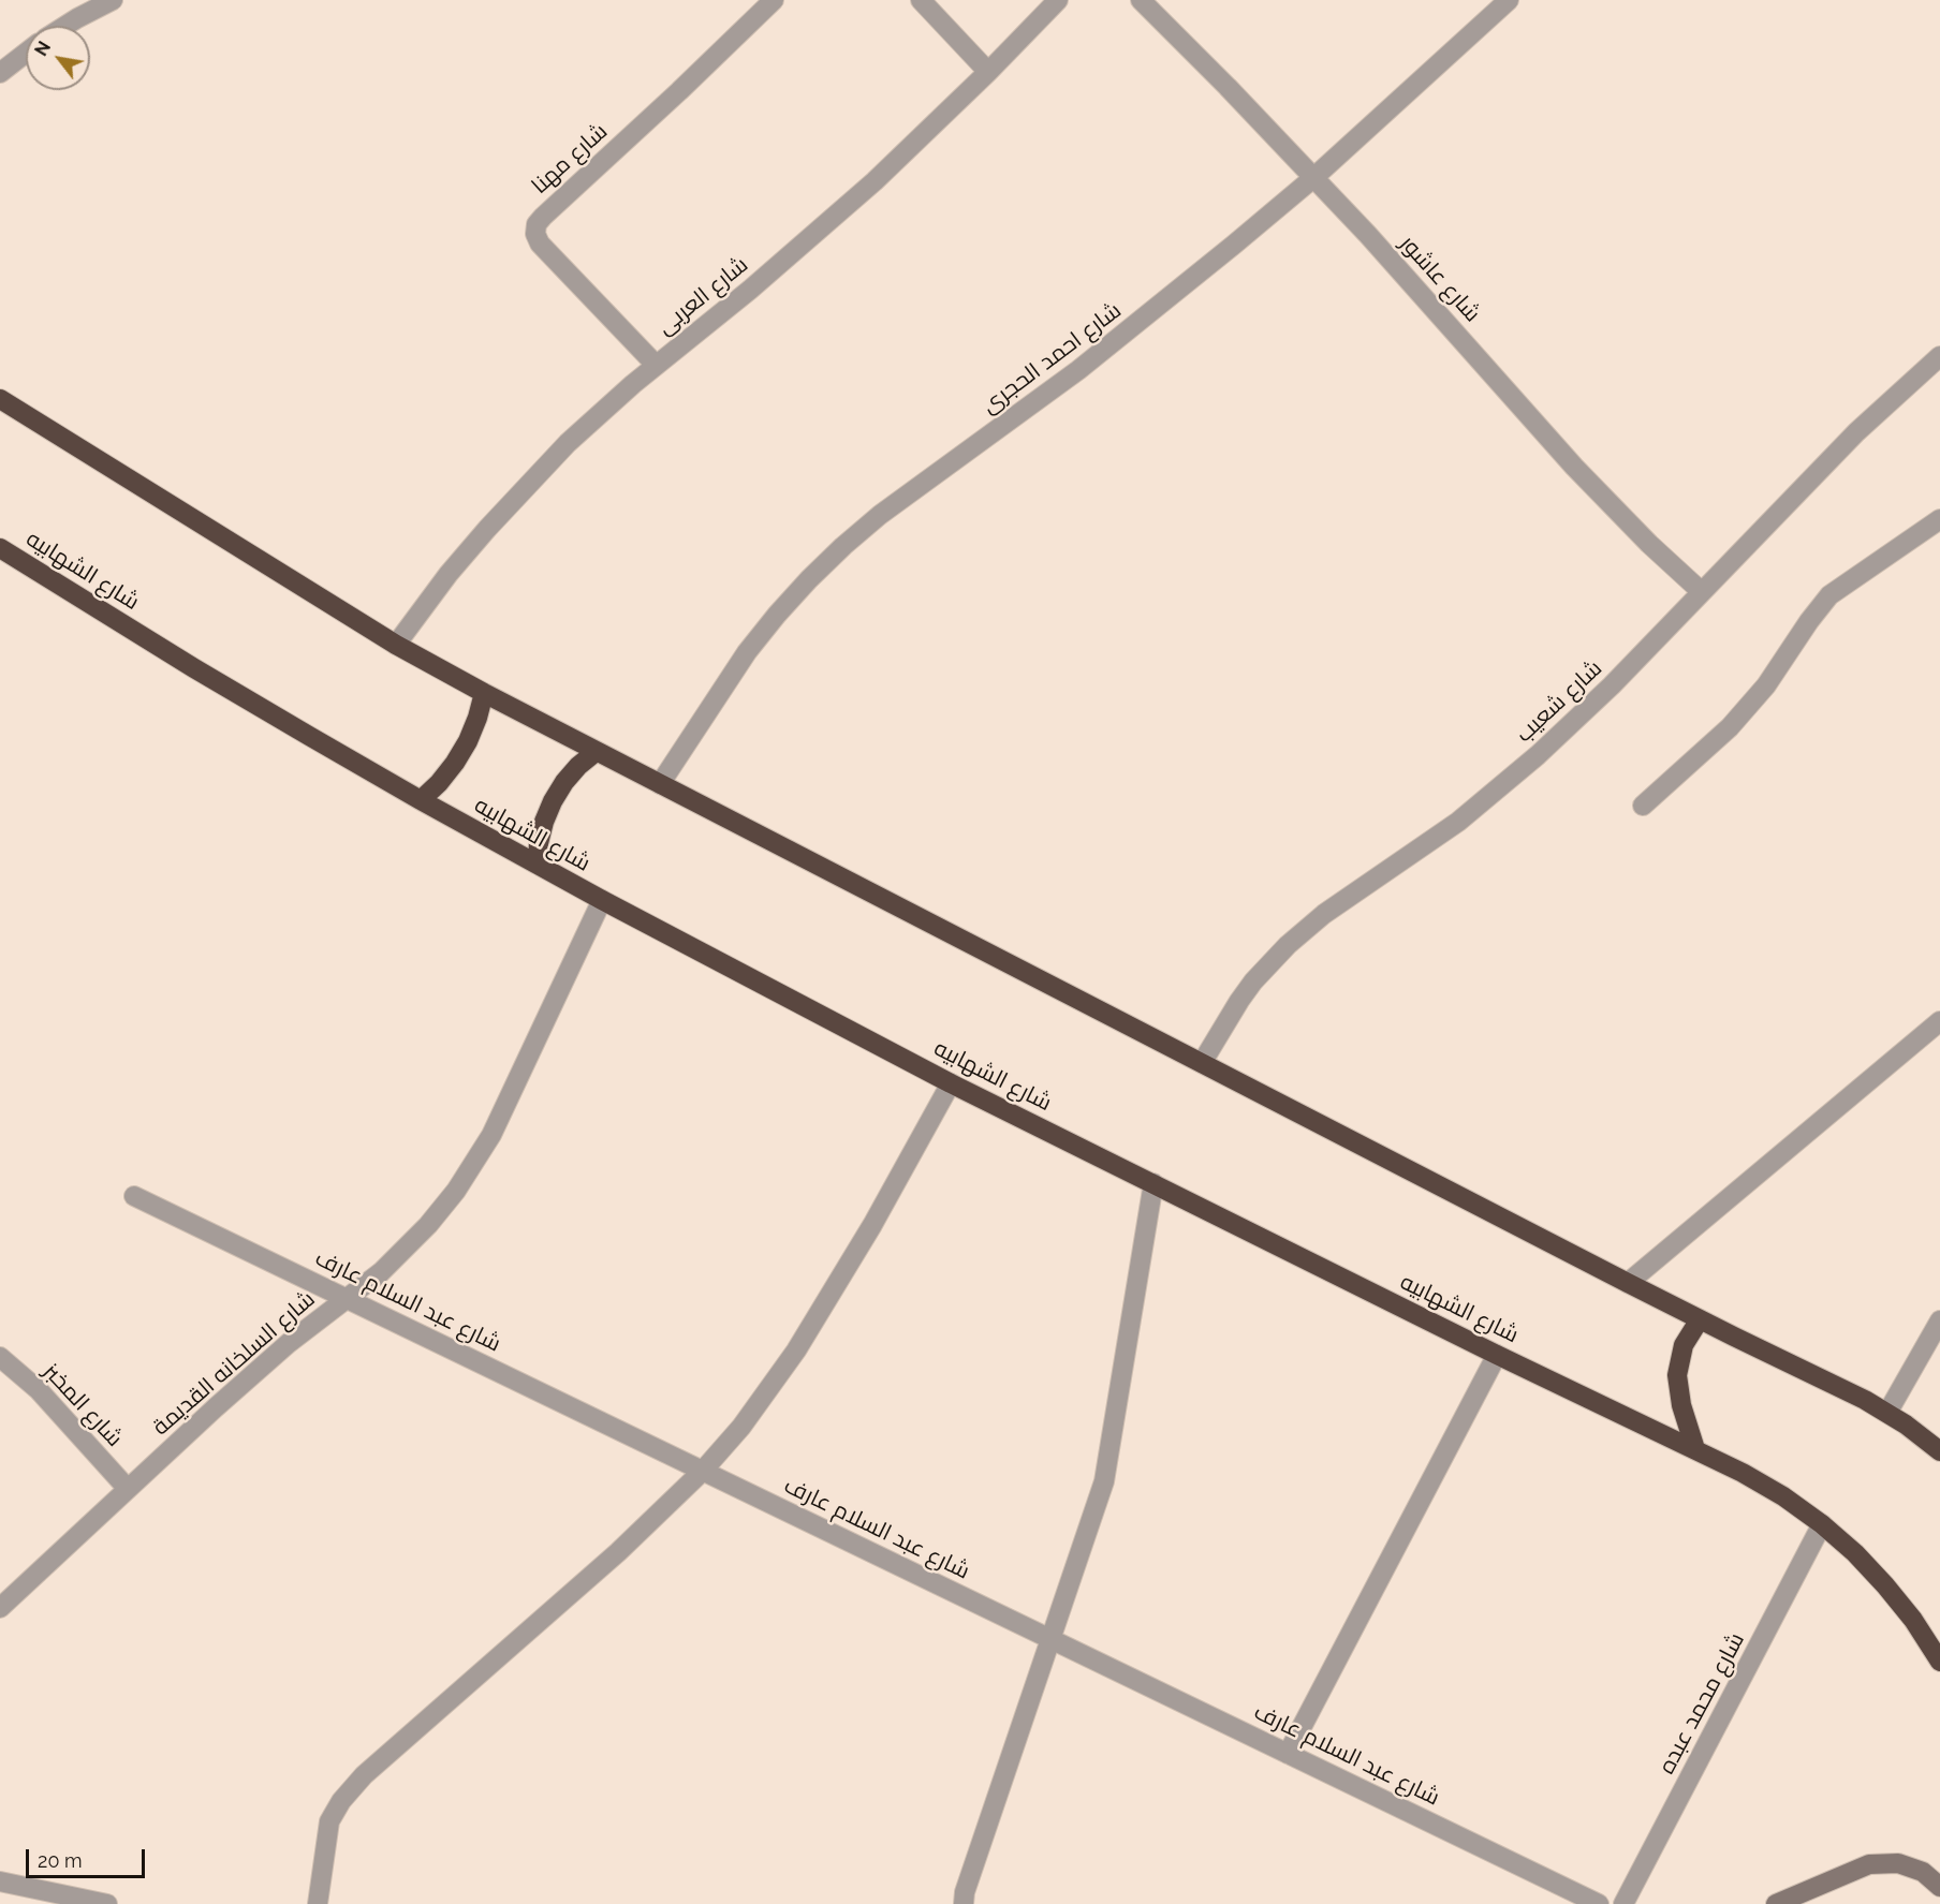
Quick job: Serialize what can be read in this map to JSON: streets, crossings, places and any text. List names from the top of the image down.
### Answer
{
  "streets": {
    "highway": ["شارع الشهابيه"],
    "street": [
      "شارع مهنا",
      "شارع عاشور",
      "شارع العربى",
      "شارع احمد الحجرى",
      "شارع شعيب",
      "شارع عبد السلام عارف",
      "شارع السلخانه القديمة",
      "شارع المخبز",
      "شارع محمد عبده"
    ]
  },
  "crossings": [
    ["شارع مهنا", "شارع العربى"],
    ["شارع عاشور", "شارع احمد الحجرى"],
    ["شارع عاشور", "شارع شعيب"],
    ["شارع الشهابيه", "شارع السلخانه القديمة"],
    ["شارع الشهابيه", "شارع محمد عبده"],
    ["شارع عبد السلام عارف", "شارع السلخانه القديمة"],
    ["شارع السلخانه القديمة", "شارع المخبز"]
  ],
  "scale_bar": "20 m",
  "north": "top left"
}
